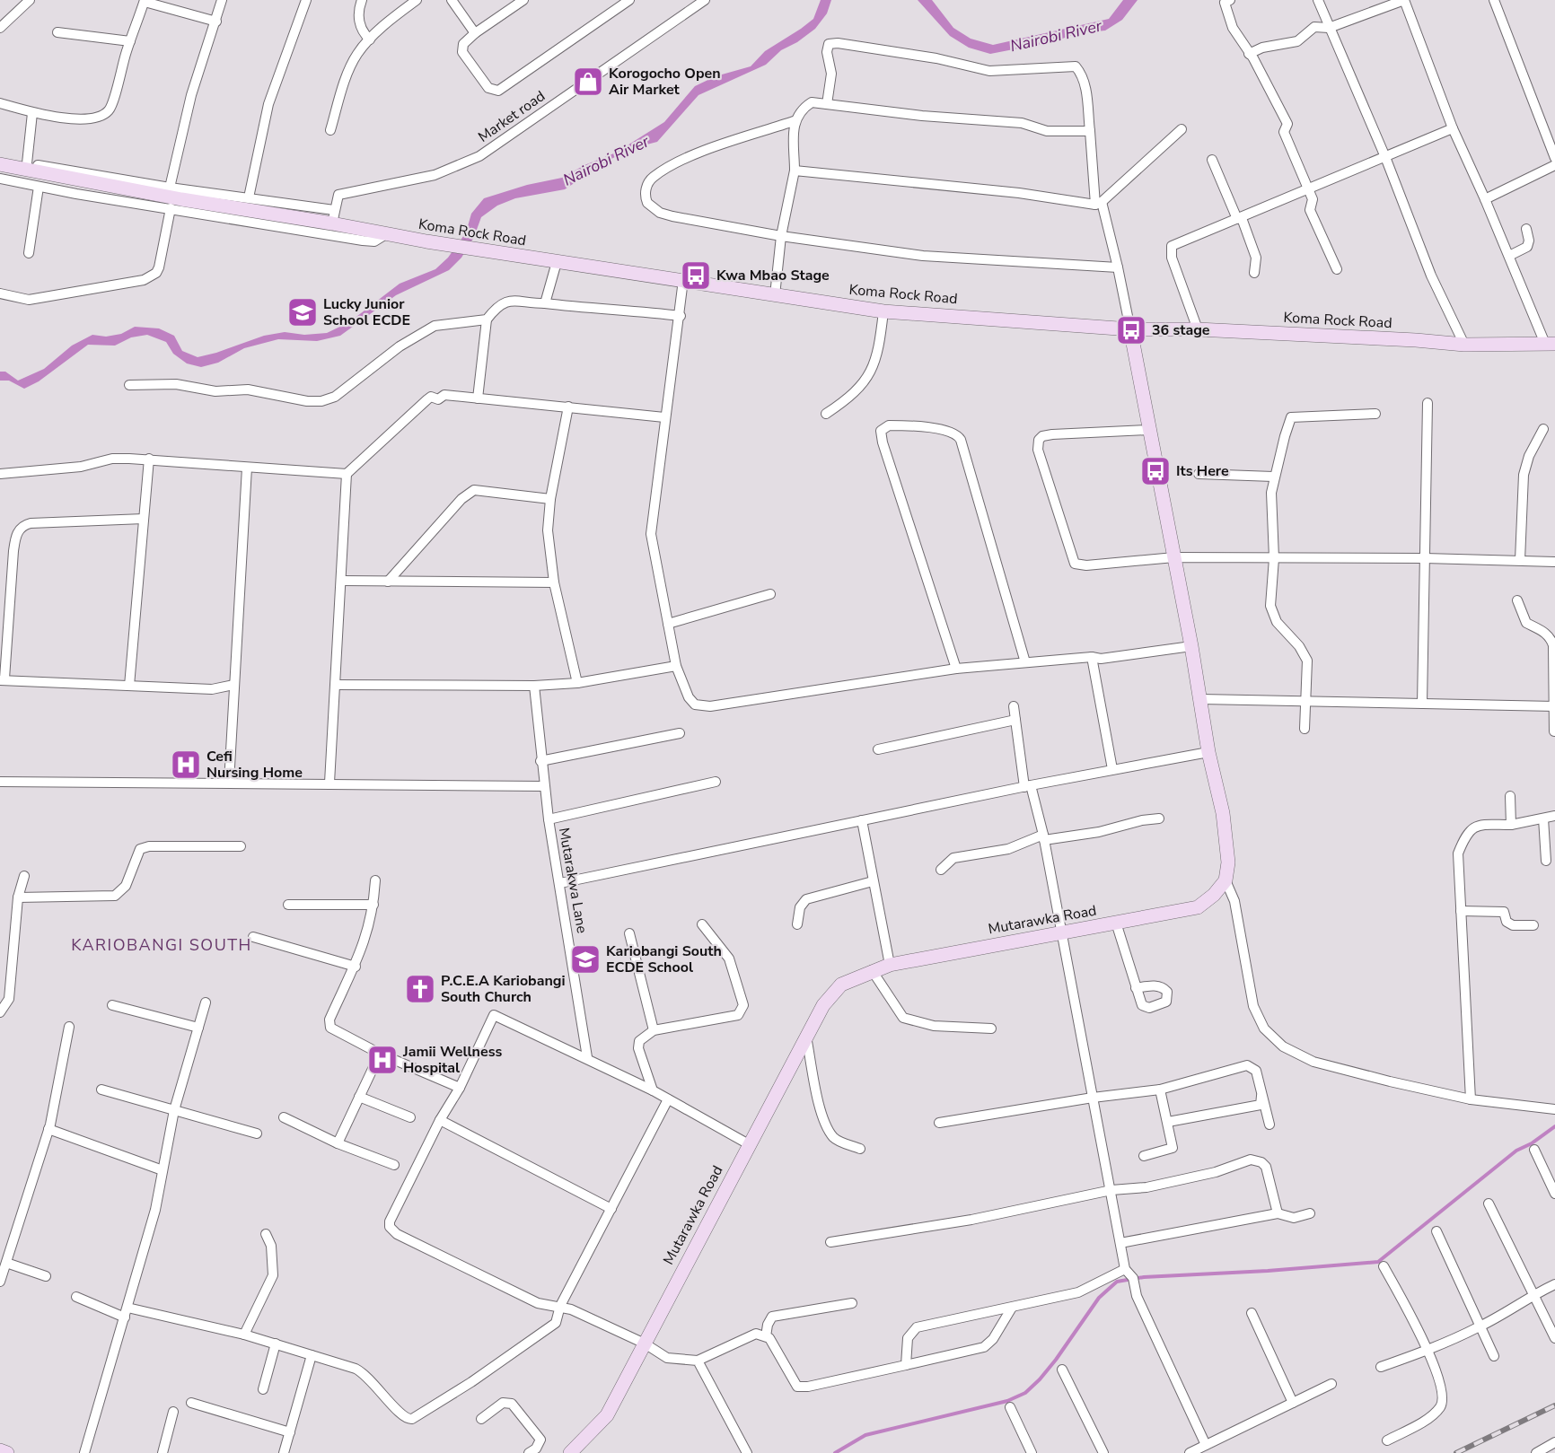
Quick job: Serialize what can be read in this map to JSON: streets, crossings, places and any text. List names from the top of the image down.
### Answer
{
  "streets": {
    "main road": ["Koma Rock Road", "Mutarawka Road"],
    "street": ["Market road", "Mutarakwa Lane"]
  },
  "crossings": [
    ["Market road", "Koma Rock Road"]
  ],
  "districts": ["KARIOBANGI SOUTH"],
  "water": ["Nairobi River"],
  "places": {
    "shop": ["Korogocho Open Air Market"],
    "bus stop": ["Kwa Mbao Stage", "36 stage", "Its Here"],
    "school or university": ["Lucky Junior School ECDE", "Kariobangi South ECDE School"],
    "hospital": ["Cefi Nursing Home", "Jamii Wellness Hospital"],
    "church": ["P.C.E.A Kariobangi South Church"]
  }
}
